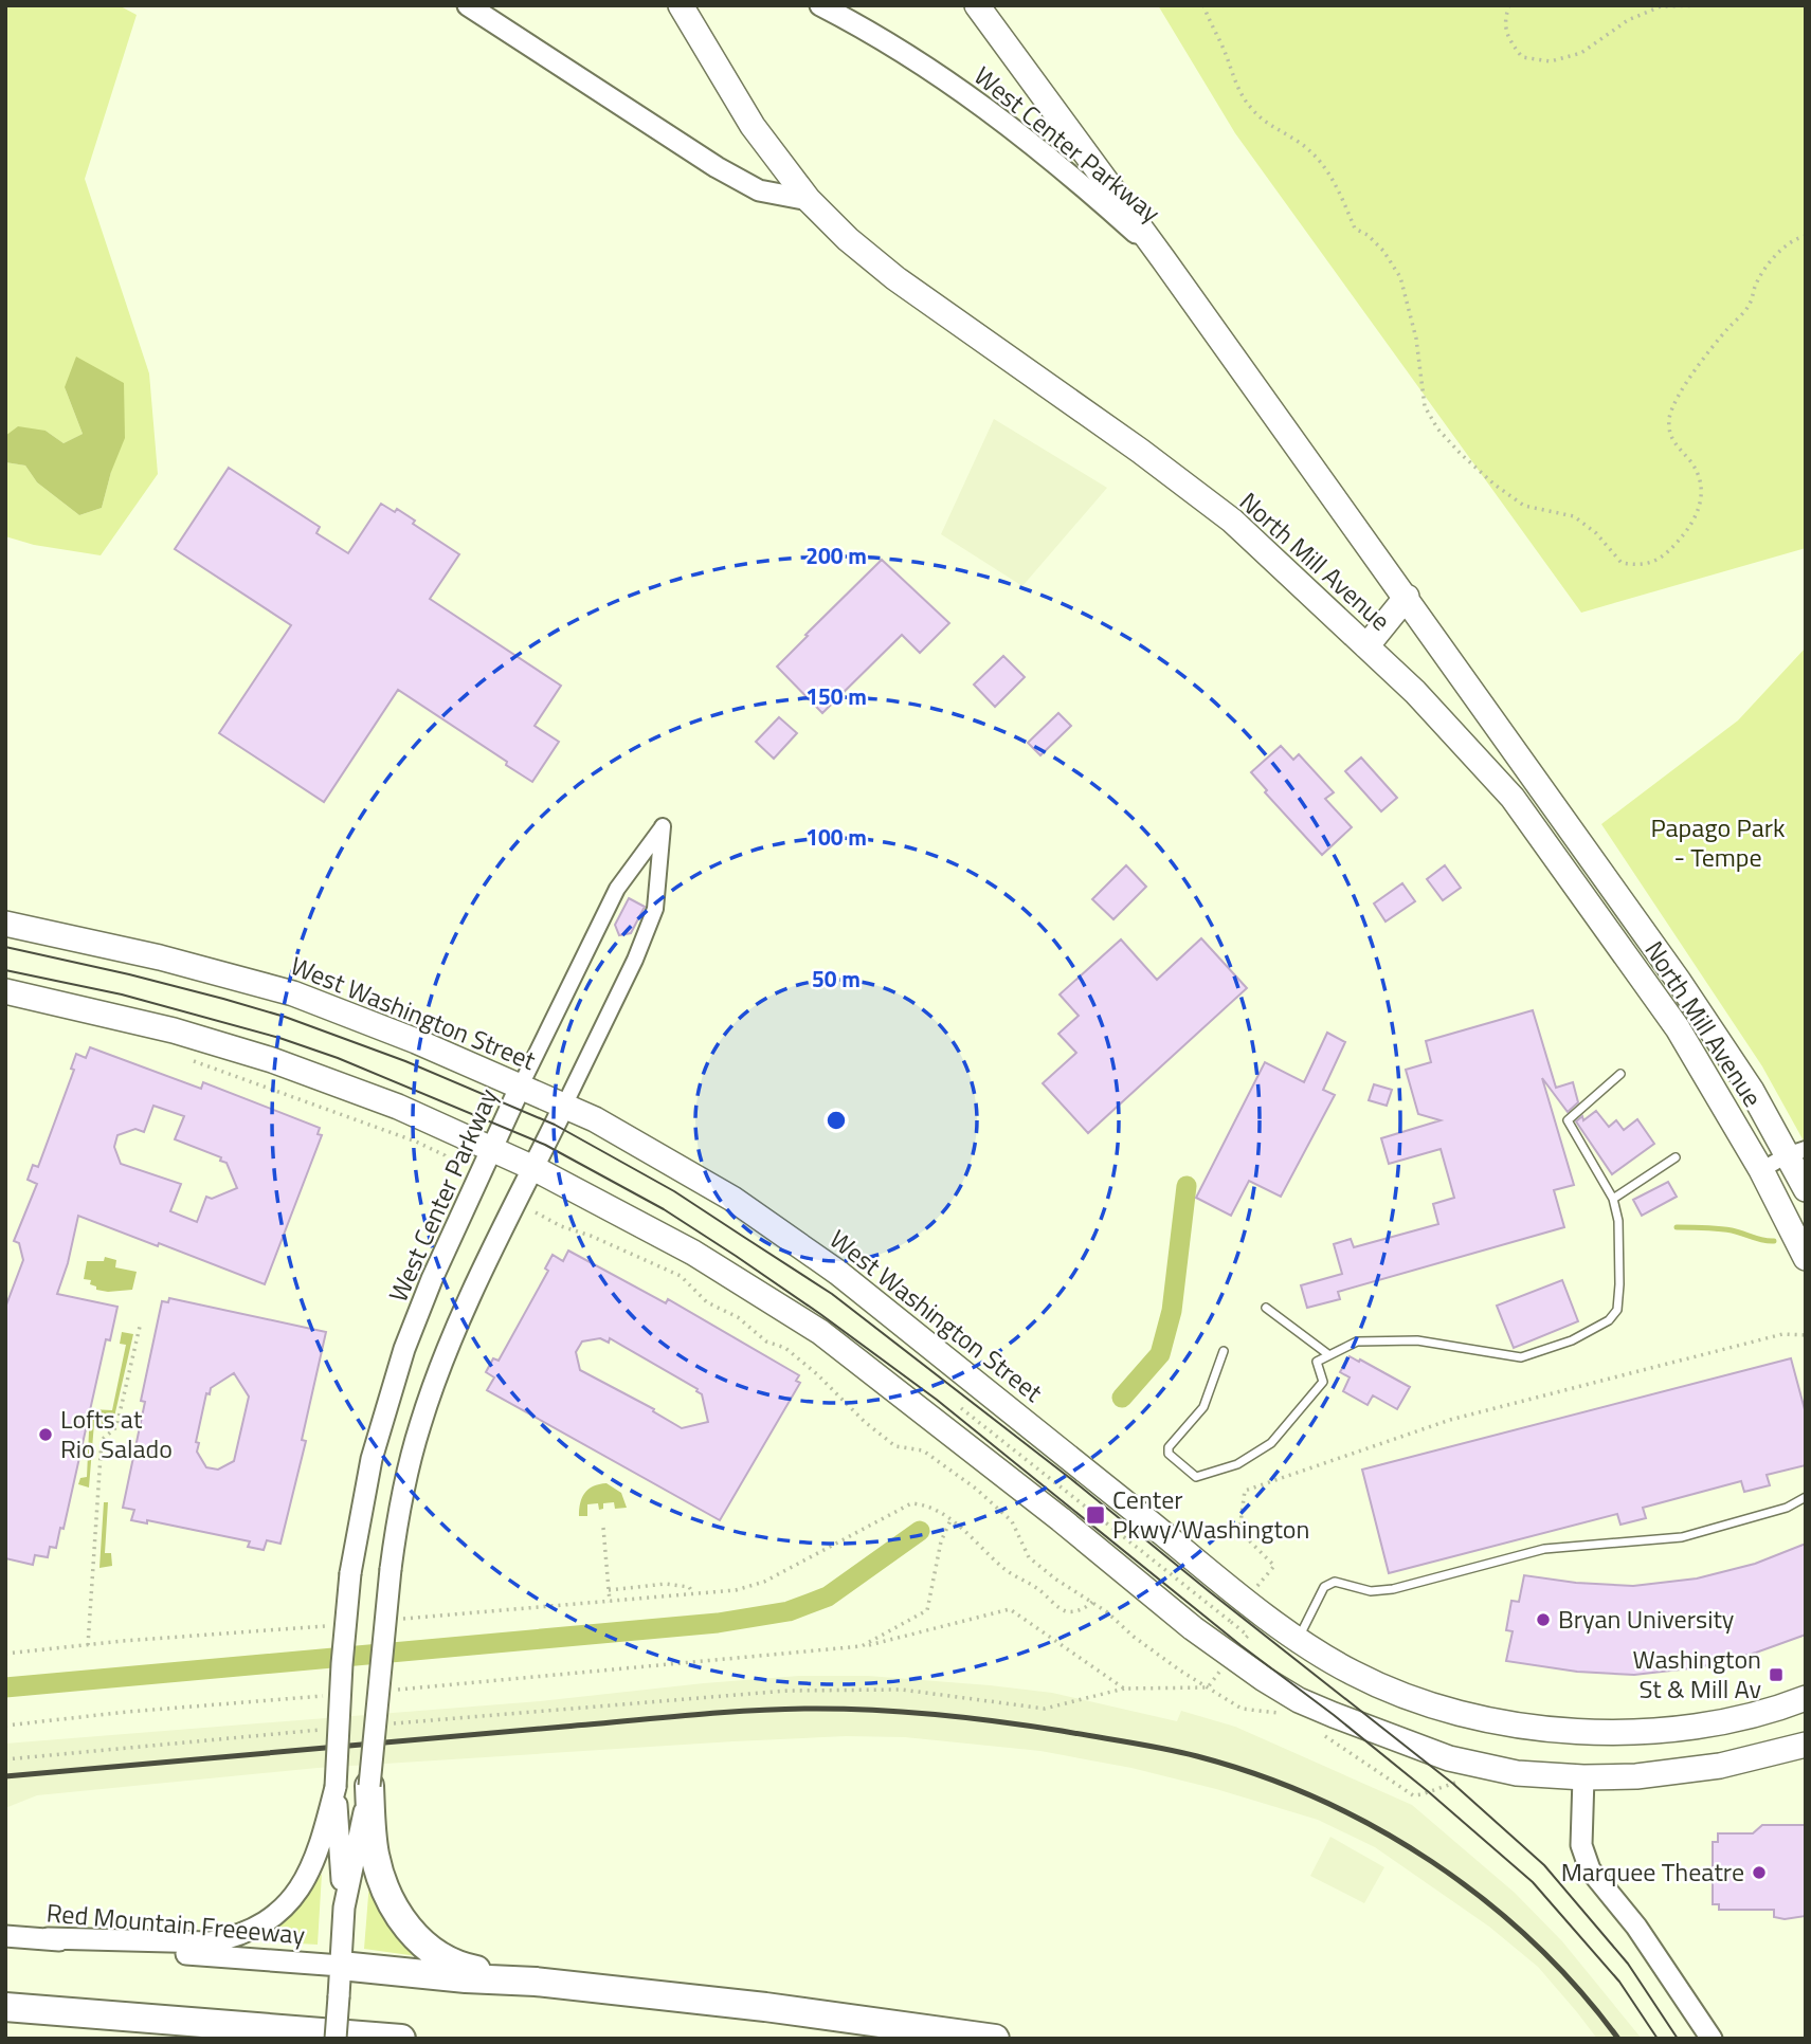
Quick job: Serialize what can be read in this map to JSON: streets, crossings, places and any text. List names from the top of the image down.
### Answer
{
  "streets": {
    "main road": ["North Mill Avenue", "West Washington Street"],
    "street": ["West Center Parkway", "Red Mountain Freeeway"]
  },
  "crossings": [
    ["West Center Parkway", "North Mill Avenue"],
    ["West Center Parkway", "West Washington Street"],
    ["West Center Parkway", "Red Mountain Freeeway"]
  ],
  "parks": ["Papago Park - Tempe"],
  "places": {
    "other": ["Lofts at Rio Salado", "Bryan University", "Marquee Theatre"],
    "transit": ["Center Pkwy/Washington", "Washington St & Mill Av"]
  },
  "rings": [
    "200 m",
    "150 m",
    "100 m",
    "50 m"
  ]
}
